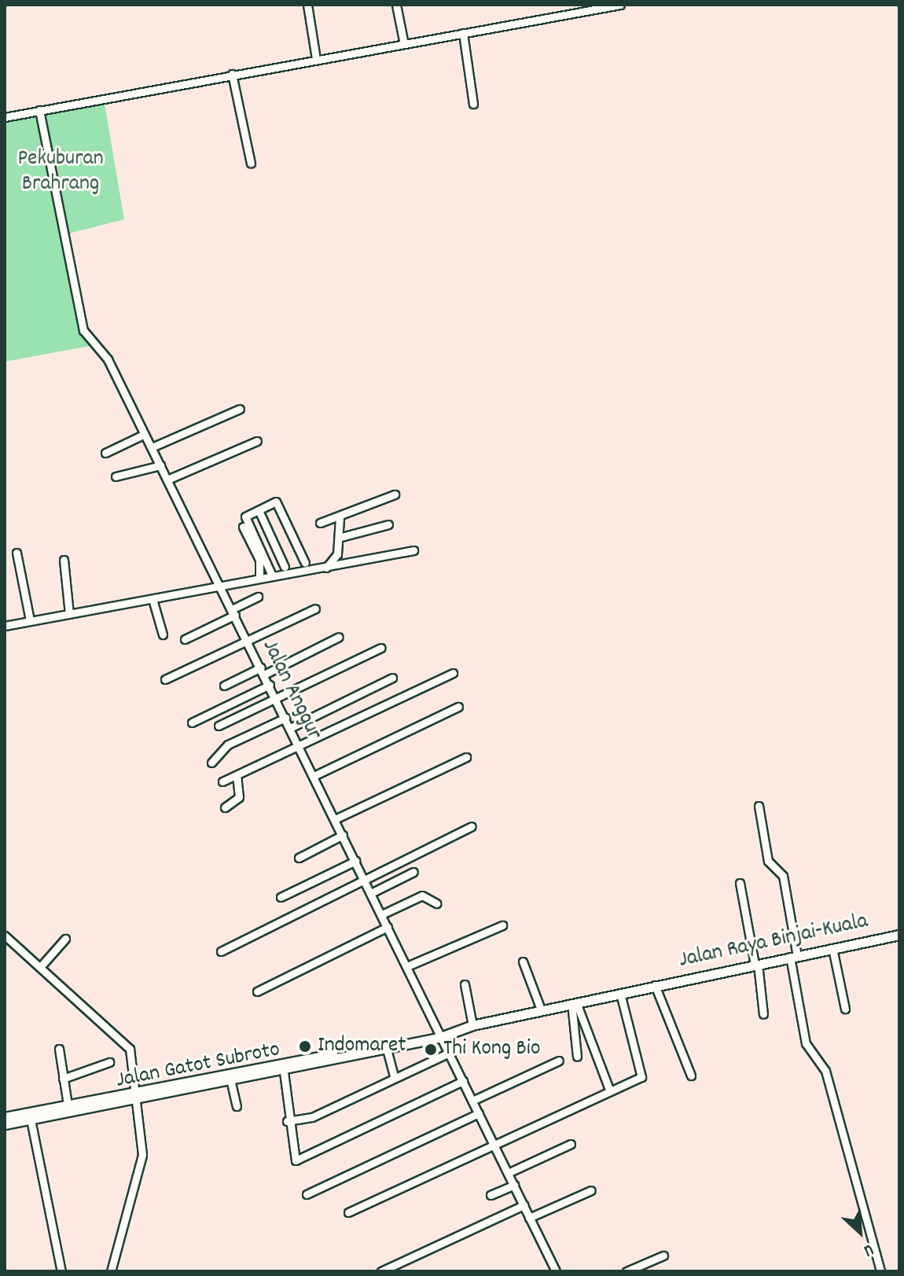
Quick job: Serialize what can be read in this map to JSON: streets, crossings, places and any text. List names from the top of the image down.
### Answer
{
  "streets": {
    "main road": ["Jalan Raya Binjai-Kuala", "Jalan Gatot Subroto"],
    "street": ["Jalan Anggur"]
  },
  "crossings": [
    ["Jalan Anggur", "Jalan Gatot Subroto"],
    ["Jalan Raya Binjai-Kuala", "Jalan Gatot Subroto"]
  ],
  "parks": ["Pekuburan Brahrang"],
  "places": ["Indomaret", "Thi Kong Bio"],
  "north": "bottom right"
}
